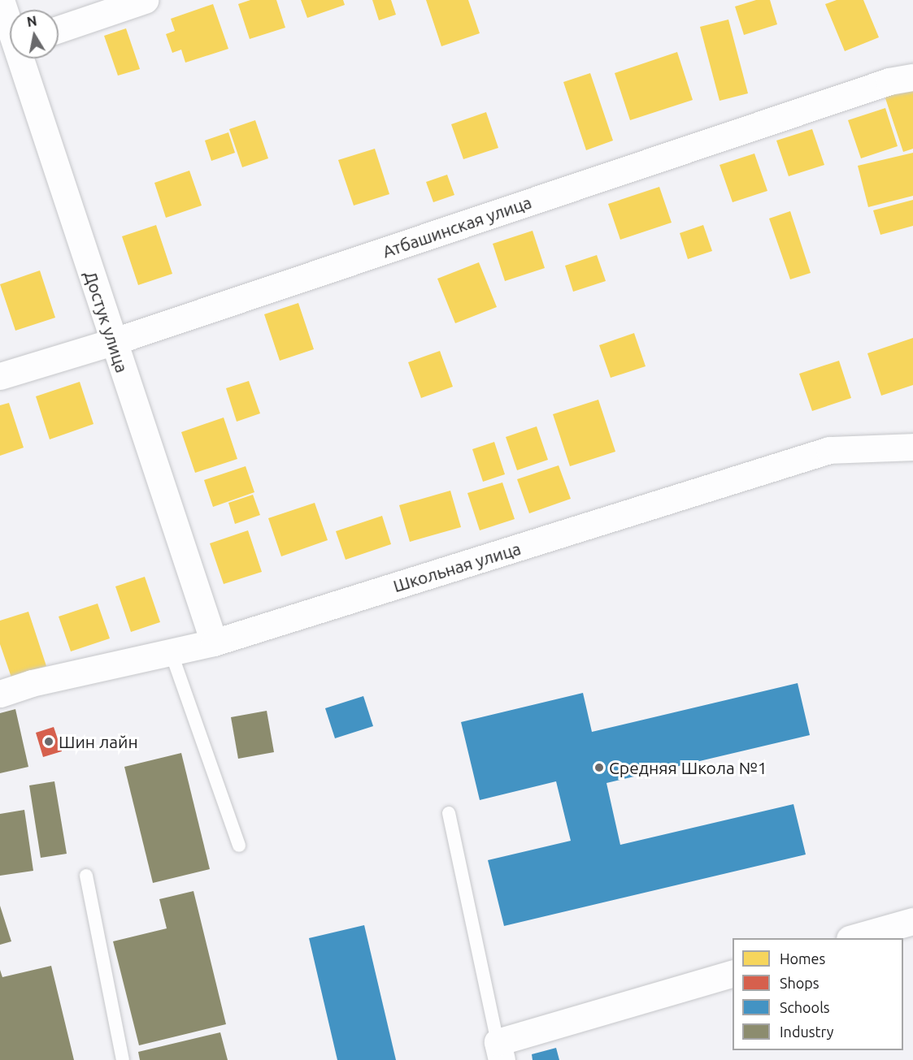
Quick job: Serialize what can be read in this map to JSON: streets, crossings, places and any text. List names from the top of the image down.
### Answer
{
  "streets": {
    "street": ["Атбашинская улица", "Достук улица", "Школьная улица"]
  },
  "crossings": [
    ["Атбашинская улица", "Достук улица"],
    ["Достук улица", "Школьная улица"]
  ],
  "places": ["Шин лайн", "Средняя Школа №1"],
  "legend": [
    "Homes",
    "Shops",
    "Schools",
    "Industry"
  ],
  "north": "top"
}
